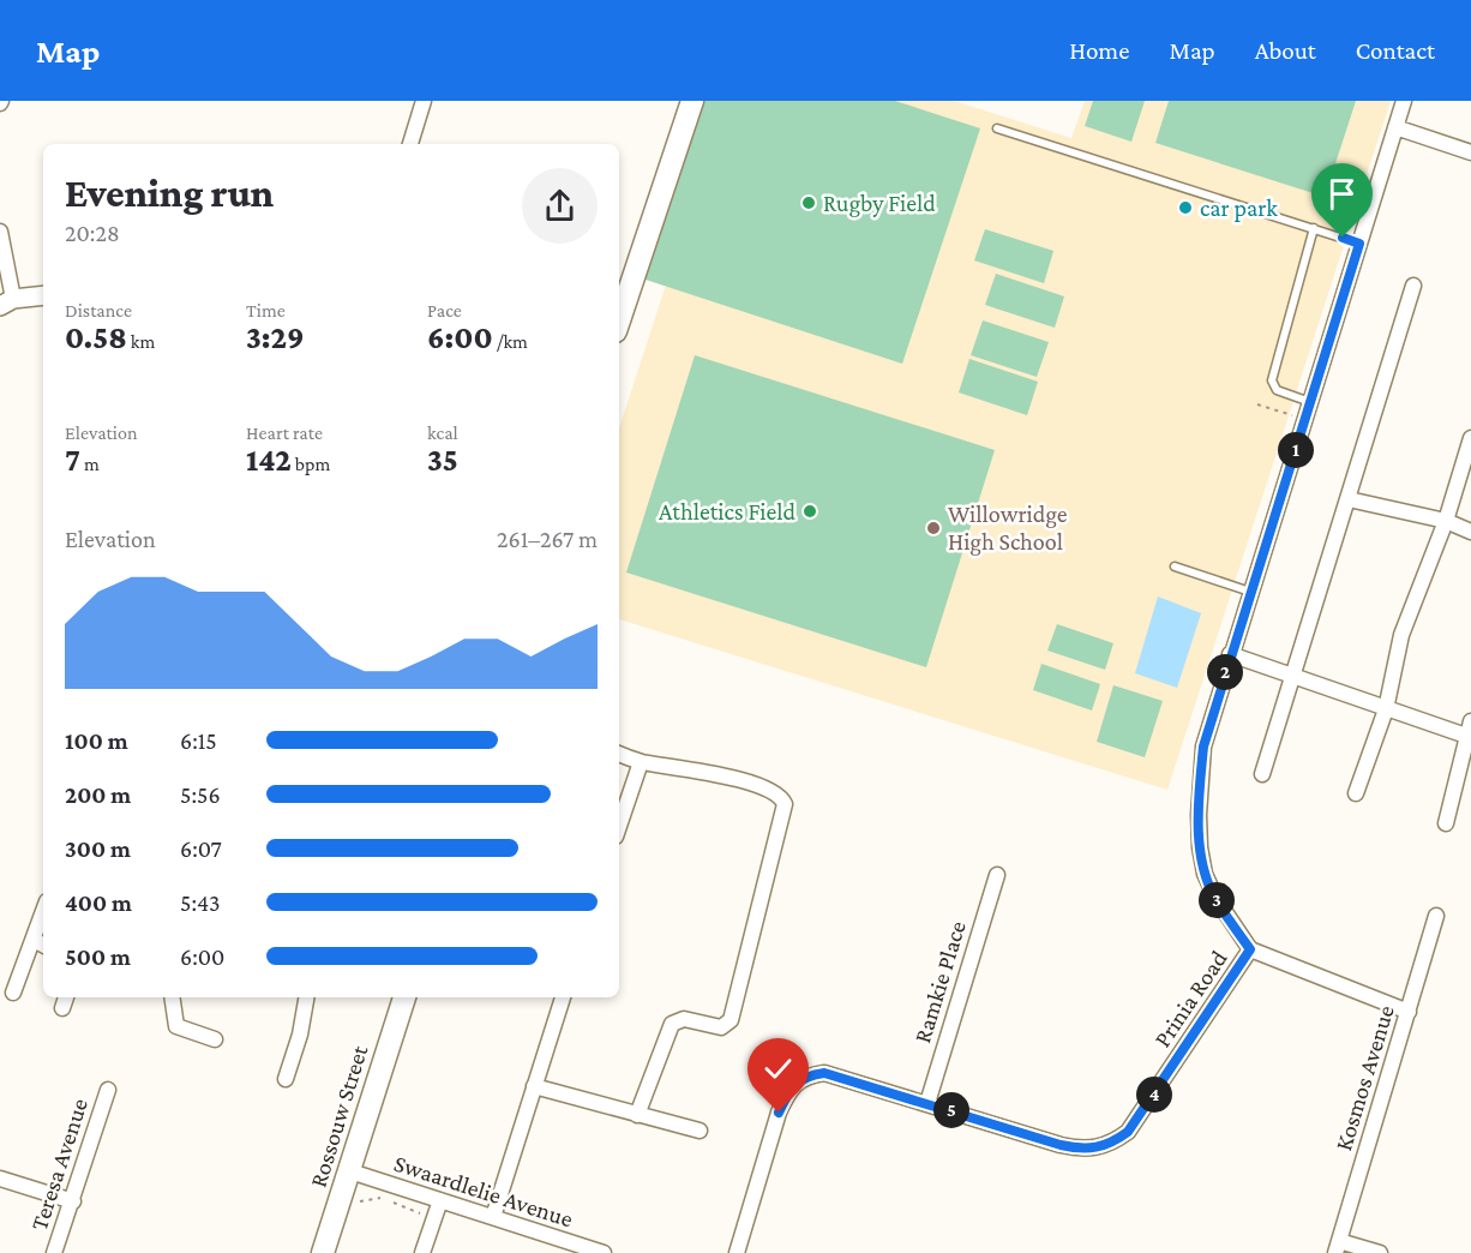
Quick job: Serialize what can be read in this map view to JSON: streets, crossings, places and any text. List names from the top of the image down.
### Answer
{
  "streets": {
    "main road": ["Rossouw Street"],
    "street": [
      "Ramkie Place",
      "Prinia Road",
      "Kosmos Avenue",
      "Teresa Avenue",
      "Swaardlelie Avenue"
    ]
  },
  "crossings": [
    ["Ramkie Place", "Prinia Road"],
    ["Rossouw Street", "Swaardlelie Avenue"]
  ],
  "places": [
    "Rugby Field",
    "car park",
    "Athletics Field",
    "Willowridge High School"
  ],
  "page": {
    "header": "Map",
    "nav": [
      "Home",
      "Map",
      "About",
      "Contact"
    ],
    "heading": ["Evening run", "20:28"],
    "stats": [
      ["Distance", "0.58 km"],
      ["Time", "3:29"],
      ["Pace", "6:00 /km"],
      ["Elevation", "7 m"],
      ["Heart rate", "142 bpm"],
      ["kcal", "35"]
    ],
    "pins": [
      "1",
      "2",
      "3",
      "4",
      "5"
    ],
    "chart": ["Elevation", "261–267 m"],
    "list": [
      {
        "name": "100 m",
        "note": "6:15"
      },
      {
        "name": "200 m",
        "note": "5:56"
      },
      {
        "name": "300 m",
        "note": "6:07"
      },
      {
        "name": "400 m",
        "note": "5:43"
      },
      {
        "name": "500 m",
        "note": "6:00"
      }
    ]
  }
}
